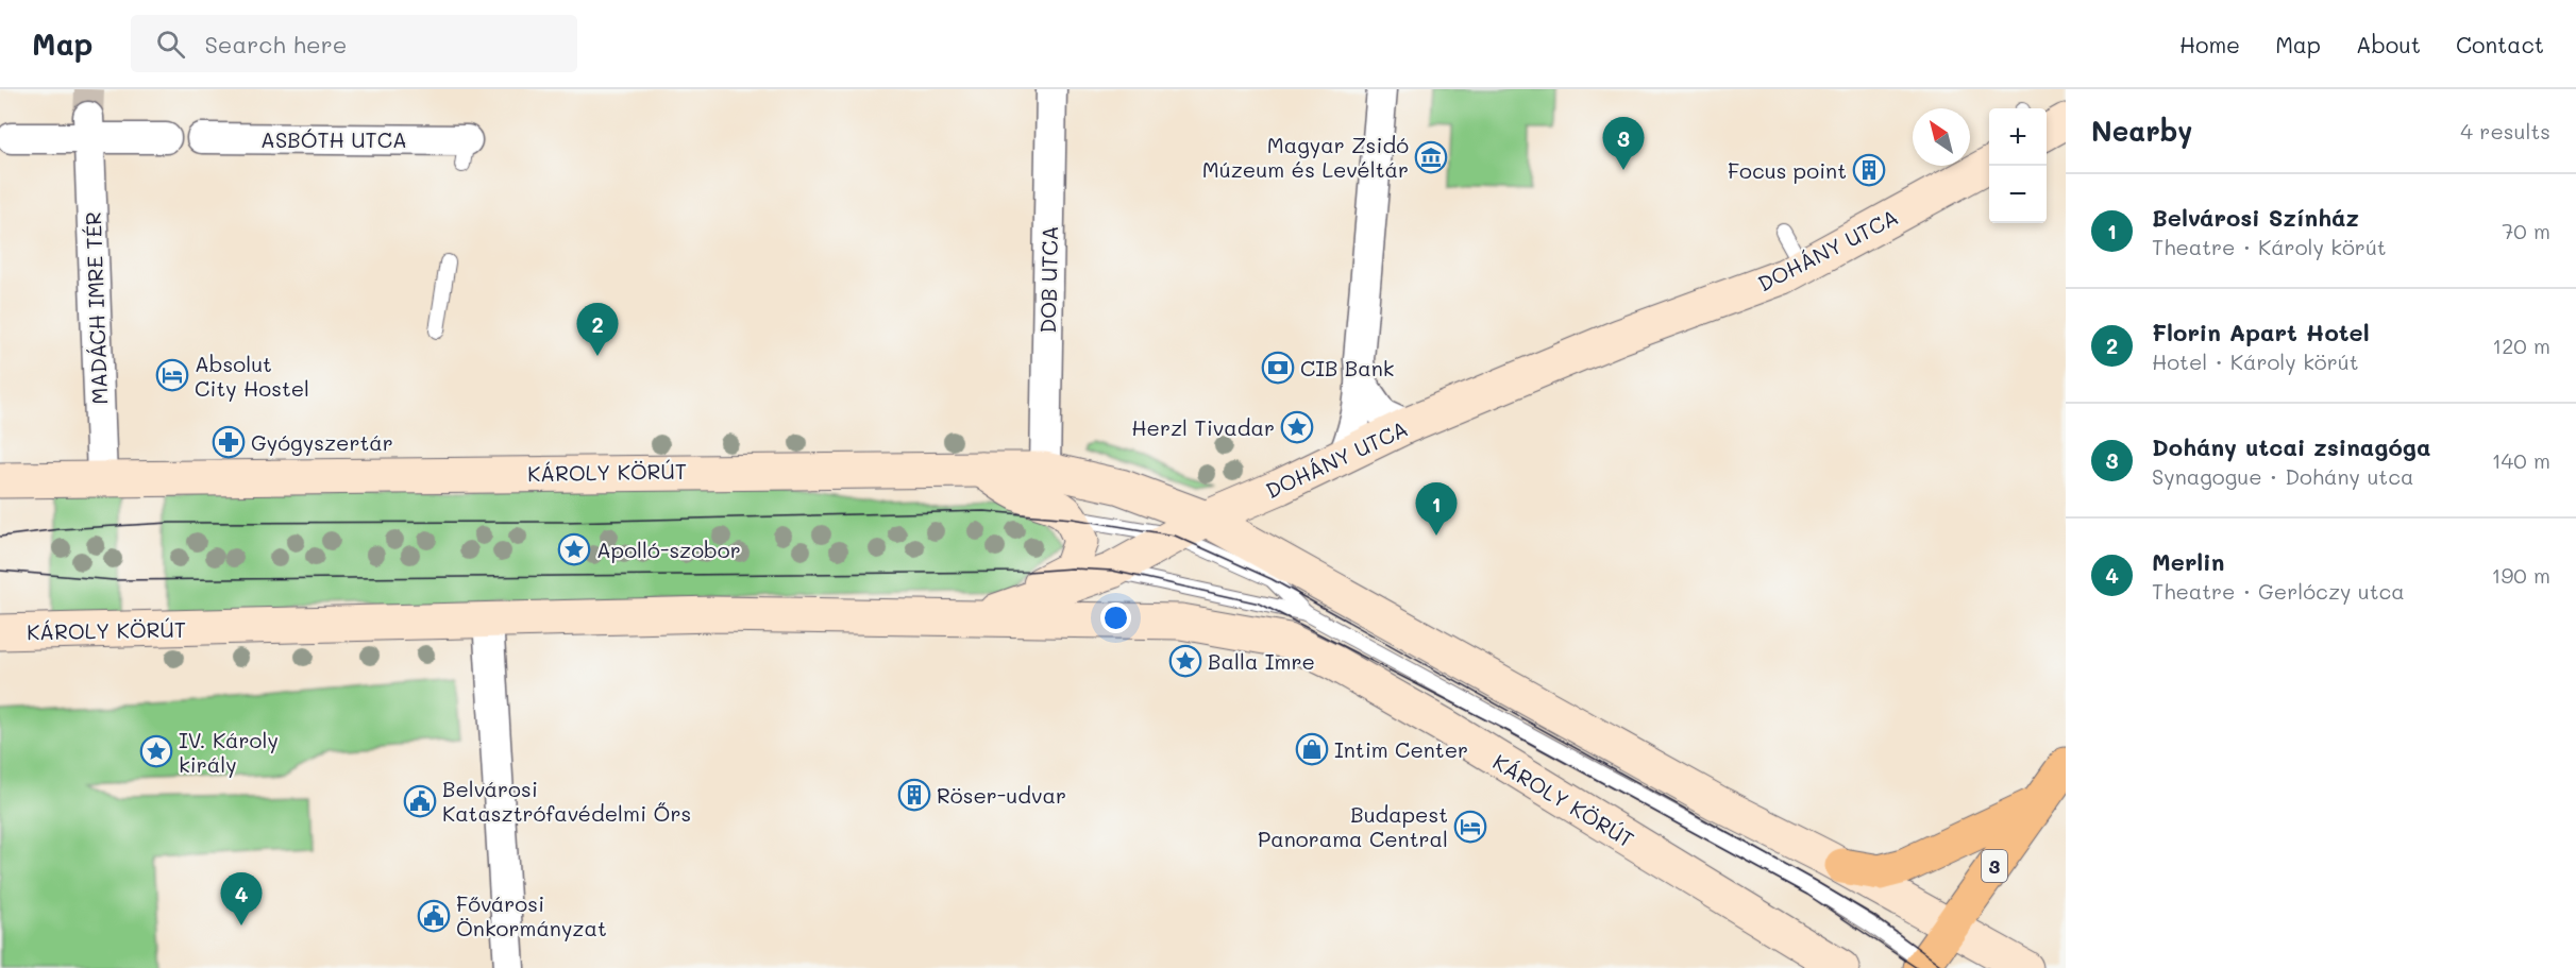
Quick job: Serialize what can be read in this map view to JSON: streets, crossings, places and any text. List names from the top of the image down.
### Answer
{
  "streets": {
    "main road": ["DOHÁNY UTCA", "KÁROLY KÖRÚT", "3"],
    "street": ["ASBÓTH UTCA", "DOB UTCA", "MADÁCH IMRE TÉR"]
  },
  "crossings": [
    ["DOHÁNY UTCA", "KÁROLY KÖRÚT"],
    ["DOB UTCA", "KÁROLY KÖRÚT"],
    ["MADÁCH IMRE TÉR", "KÁROLY KÖRÚT"],
    ["KÁROLY KÖRÚT", "3"]
  ],
  "places": {
    "museum": ["Magyar Zsidó Múzeum és Levéltár"],
    "building": ["Focus point", "Röser-udvar"],
    "bank": ["CIB Bank"],
    "hotel": ["Absolut City Hostel", "Budapest Panorama Central"],
    "place": [
      "Herzl Tivadar",
      "Apolló-szobor",
      "Balla Imre",
      "IV. Károly király"
    ],
    "pharmacy": ["Gyógyszertár"],
    "shop": ["Intim Center"],
    "public building": ["Belvárosi Katasztrófavédelmi Őrs", "Fővárosi Önkormányzat"]
  },
  "north": "top left",
  "page": {
    "header": "Map",
    "search": "Search here",
    "nav": [
      "Home",
      "Map",
      "About",
      "Contact"
    ],
    "heading": ["Nearby", "4 results"],
    "map_buttons": ["+", "−"],
    "pins": [
      "3",
      "2",
      "1",
      "4"
    ],
    "list": [
      {
        "mark": "1",
        "name": "Belvárosi Színház",
        "note": "Theatre · Károly körút",
        "value": "70 m"
      },
      {
        "mark": "2",
        "name": "Florin Apart Hotel",
        "note": "Hotel · Károly körút",
        "value": "120 m"
      },
      {
        "mark": "3",
        "name": "Dohány utcai zsinagóga",
        "note": "Synagogue · Dohány utca",
        "value": "140 m"
      },
      {
        "mark": "4",
        "name": "Merlin",
        "note": "Theatre · Gerlóczy utca",
        "value": "190 m"
      }
    ]
  }
}
